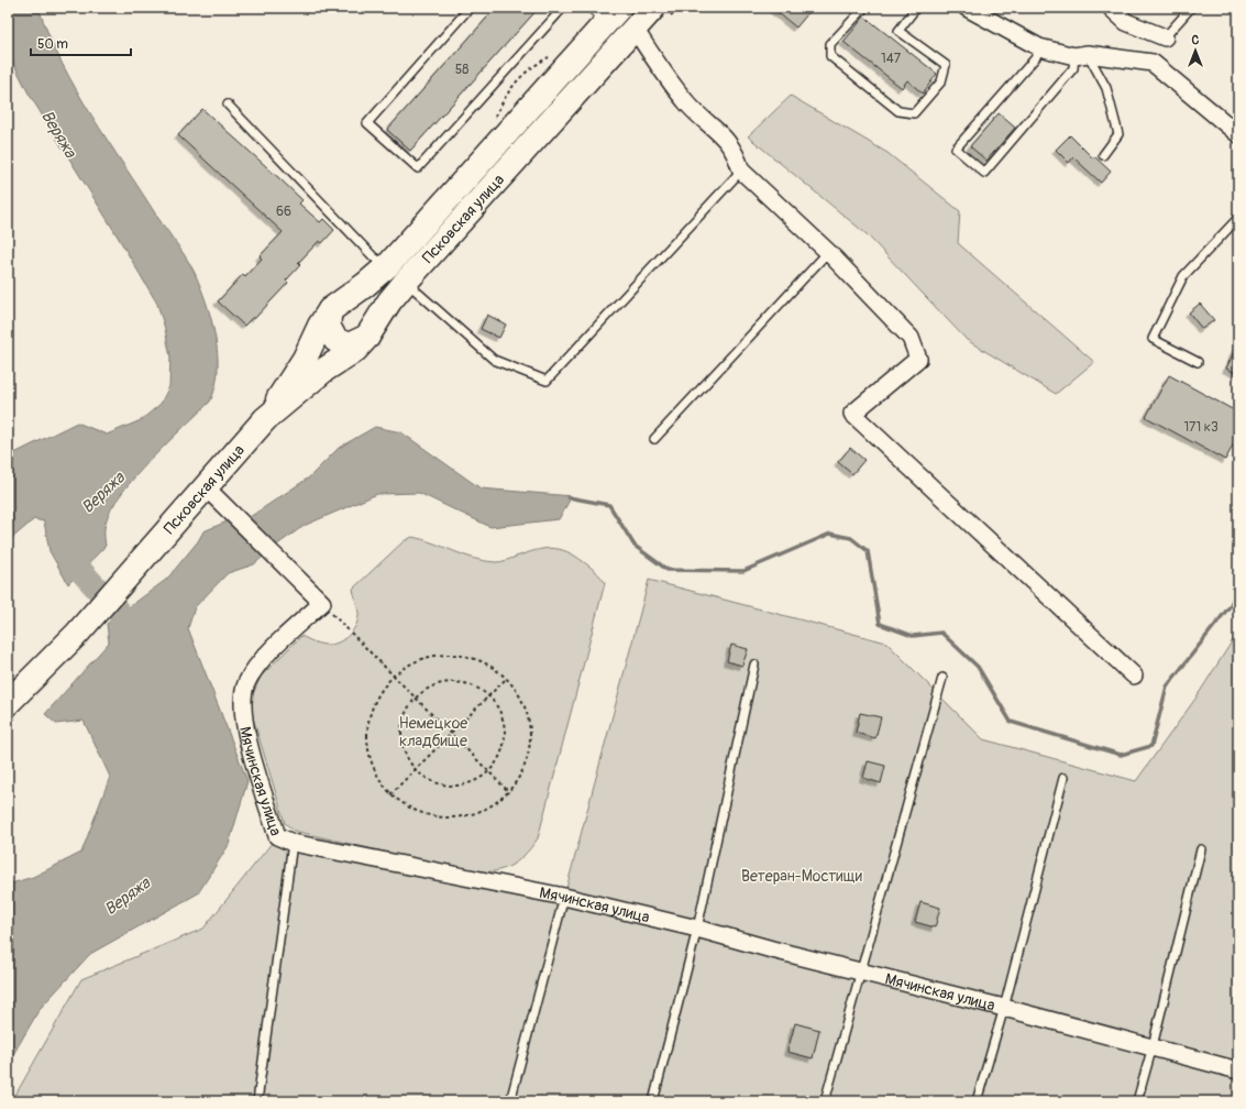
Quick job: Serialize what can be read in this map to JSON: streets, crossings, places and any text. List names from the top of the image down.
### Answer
{
  "streets": {
    "main road": ["Псковская улица"],
    "street": ["Мячинская улица"]
  },
  "water": ["Веряжа"],
  "parks": ["Немецкое кладбище", "Ветеран-Мостищи"],
  "house_numbers": [
    "147",
    "58",
    "66",
    "171 к3"
  ],
  "scale_bar": "50 m",
  "north": "top"
}
